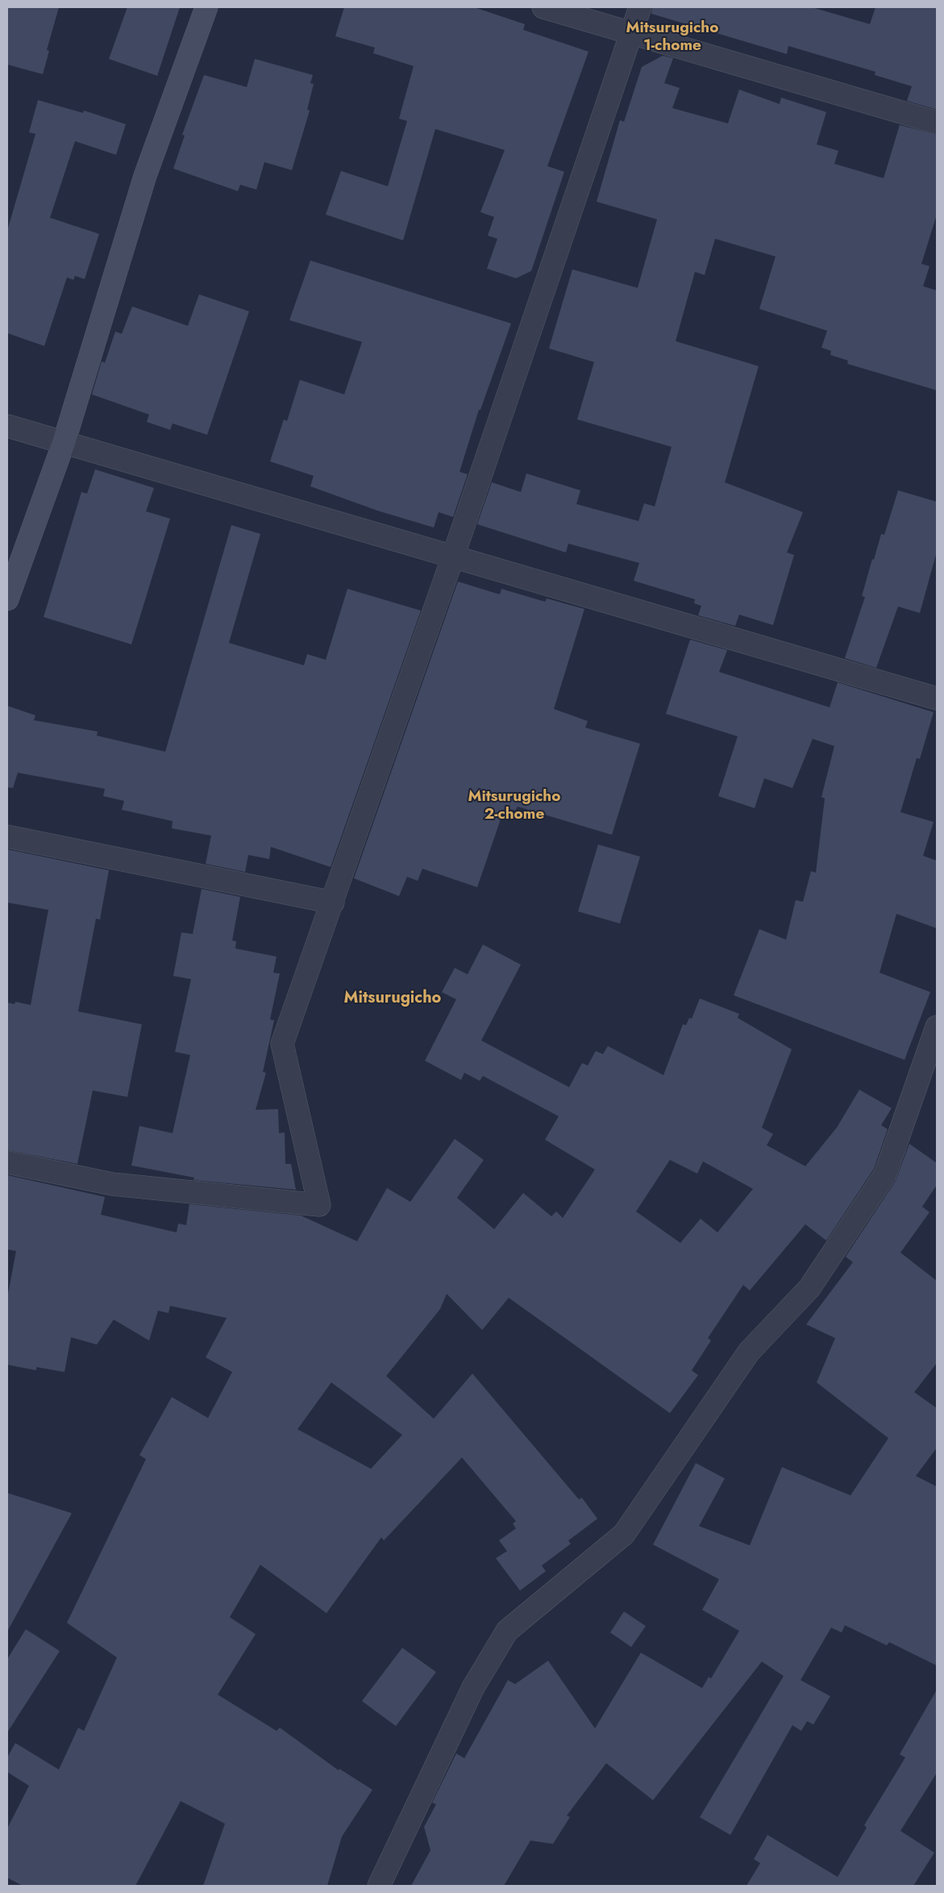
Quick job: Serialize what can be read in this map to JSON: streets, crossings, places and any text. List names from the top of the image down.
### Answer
{
  "districts": ["Mitsurugicho 1-chome", "Mitsurugicho 2-chome", "Mitsurugicho"]
}
